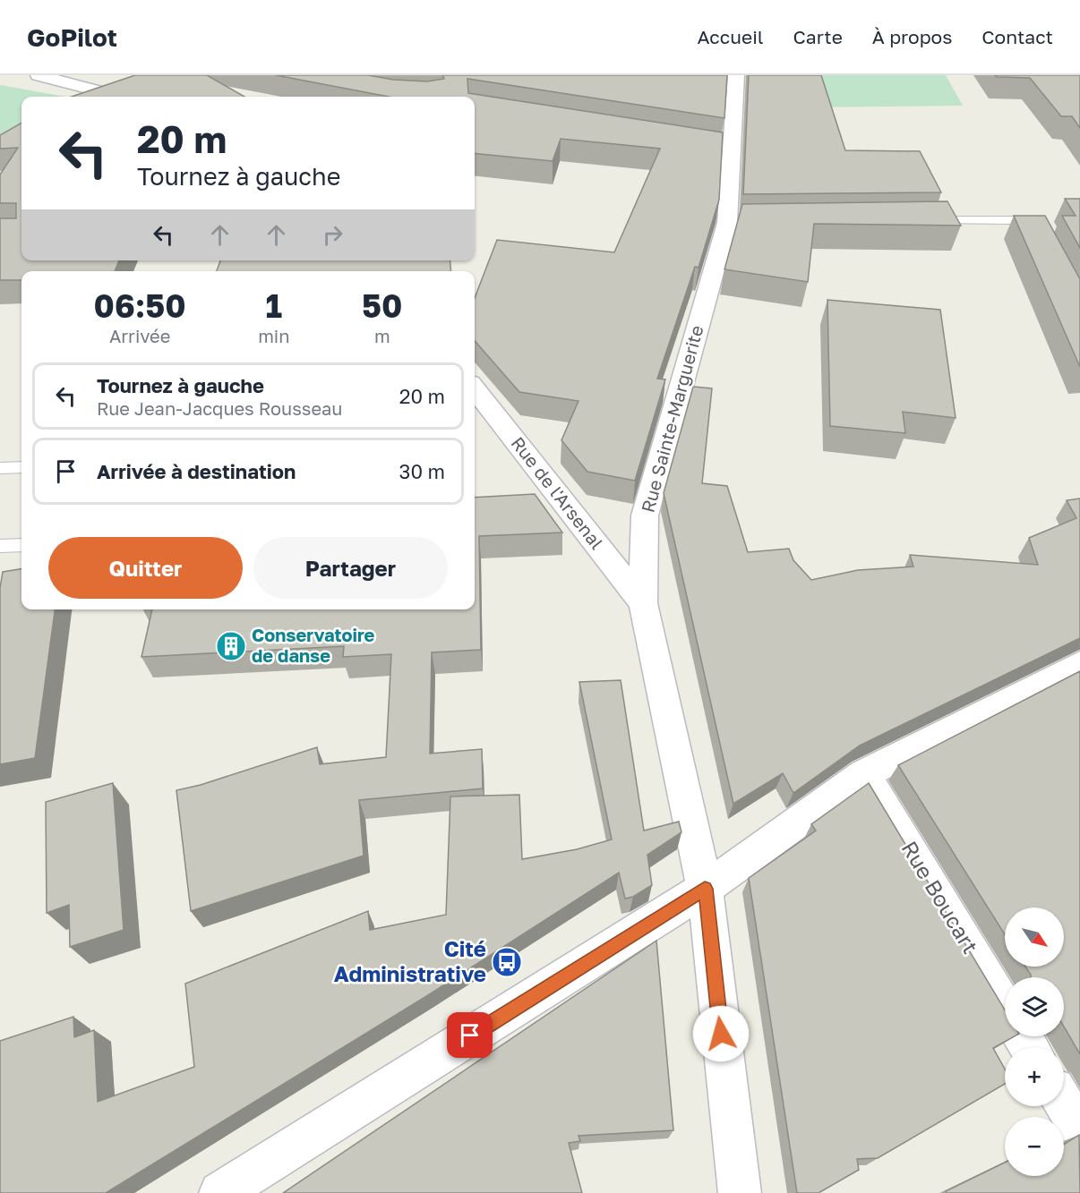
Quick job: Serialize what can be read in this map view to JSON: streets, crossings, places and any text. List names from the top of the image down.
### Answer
{
  "streets": {
    "street": ["Rue Sainte-Marguerite", "Rue de l'Arsenal", "Rue Boucart"]
  },
  "crossings": [
    ["Rue Sainte-Marguerite", "Rue de l'Arsenal"]
  ],
  "places": {
    "building": ["Conservatoire de danse"],
    "bus stop": ["Cité Administrative"]
  },
  "north": "bottom right",
  "page": {
    "header": "GoPilot",
    "nav": [
      "Accueil",
      "Carte",
      "À propos",
      "Contact"
    ],
    "turn": ["20 m", "Tournez à gauche"],
    "eta": [
      "06:50",
      "Arrivée",
      "1",
      "min",
      "50",
      "m"
    ],
    "list": [
      {
        "name": "Tournez à gauche",
        "note": "Rue Jean-Jacques Rousseau",
        "value": "20 m"
      },
      {
        "name": "Arrivée à destination",
        "value": "30 m"
      }
    ],
    "buttons": ["Quitter", "Partager"],
    "map_buttons": ["+", "−"]
  }
}
